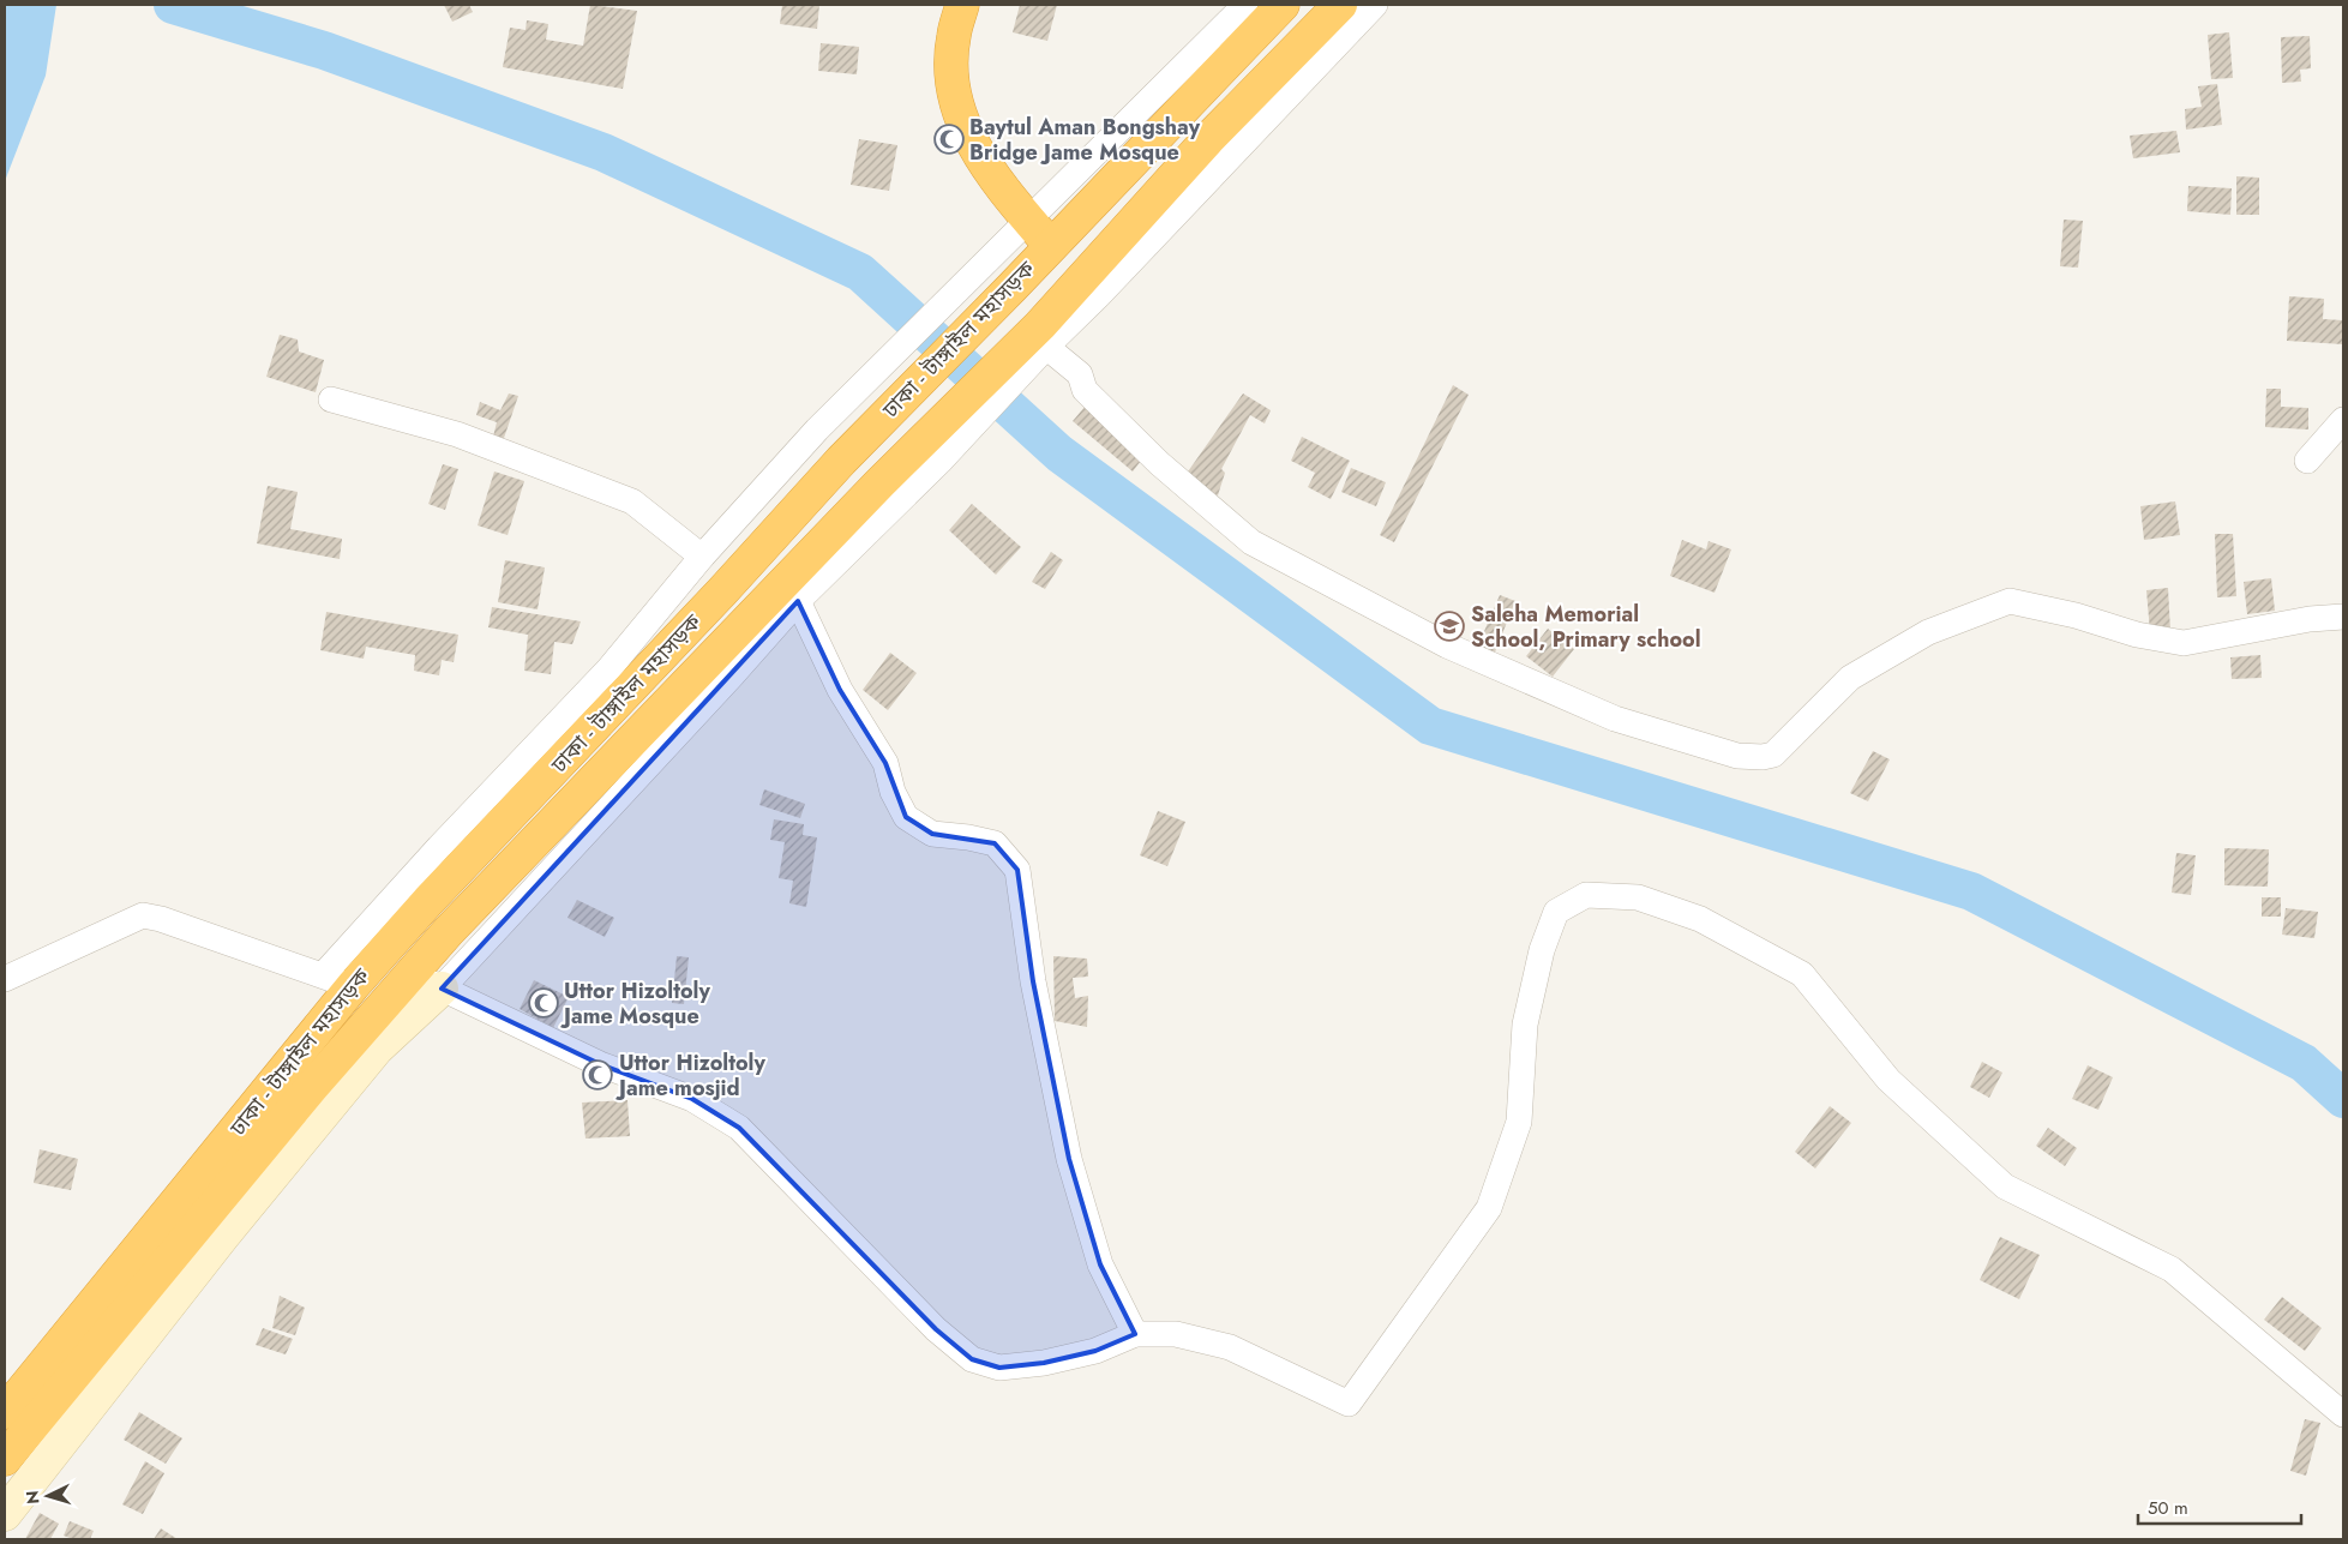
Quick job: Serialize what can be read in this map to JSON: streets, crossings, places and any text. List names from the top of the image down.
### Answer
{
  "streets": {
    "highway": ["ঢাকা - টাঙ্গাইল মহাসড়ক"]
  },
  "places": {
    "mosque": ["Baytul Aman Bongshay Bridge Jame Mosque", "Uttor Hizoltoly Jame Mosque", "Uttor Hizoltoly Jame mosjid"],
    "school or university": ["Saleha Memorial School, Primary school"]
  },
  "scale_bar": "50 m",
  "north": "left"
}
